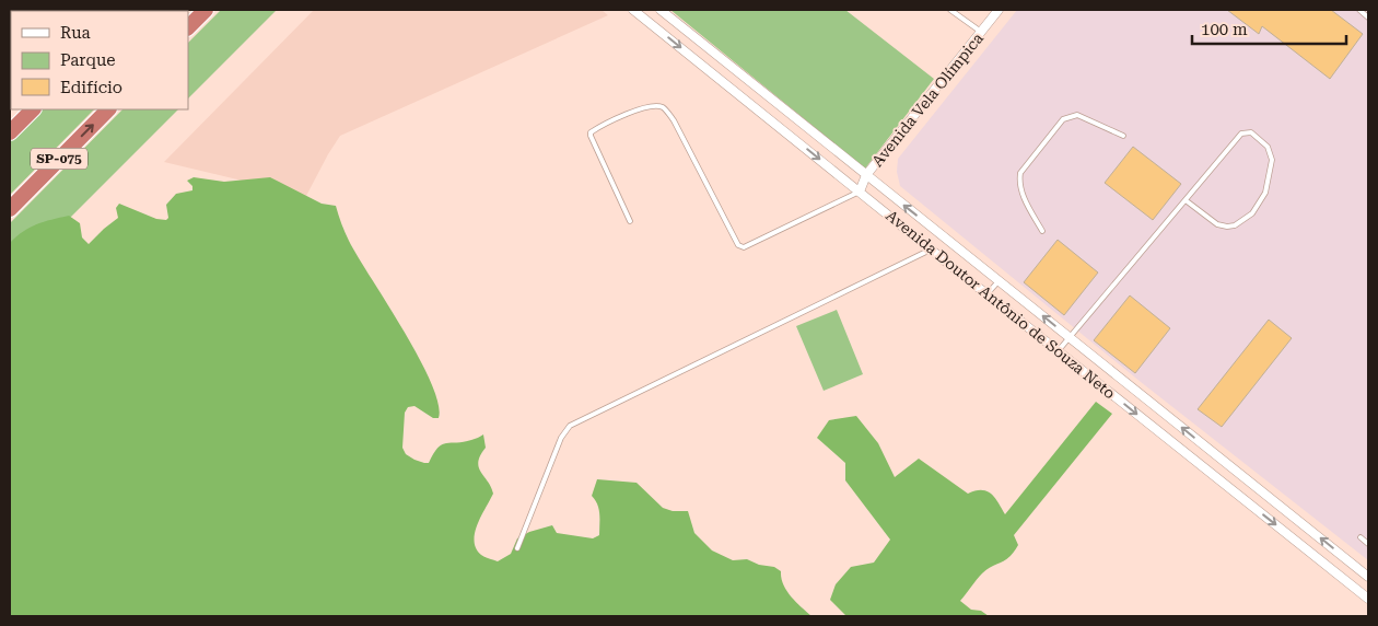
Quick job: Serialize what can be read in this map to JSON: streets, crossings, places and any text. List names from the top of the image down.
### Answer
{
  "streets": {
    "highway": ["SP-075"],
    "street": ["Avenida Vela Olímpica", "Avenida Doutor Antônio de Souza Neto"]
  },
  "crossings": [
    ["Avenida Vela Olímpica", "Avenida Doutor Antônio de Souza Neto"]
  ],
  "legend": ["Rua", "Parque", "Edifício"],
  "scale_bar": "100 m"
}
